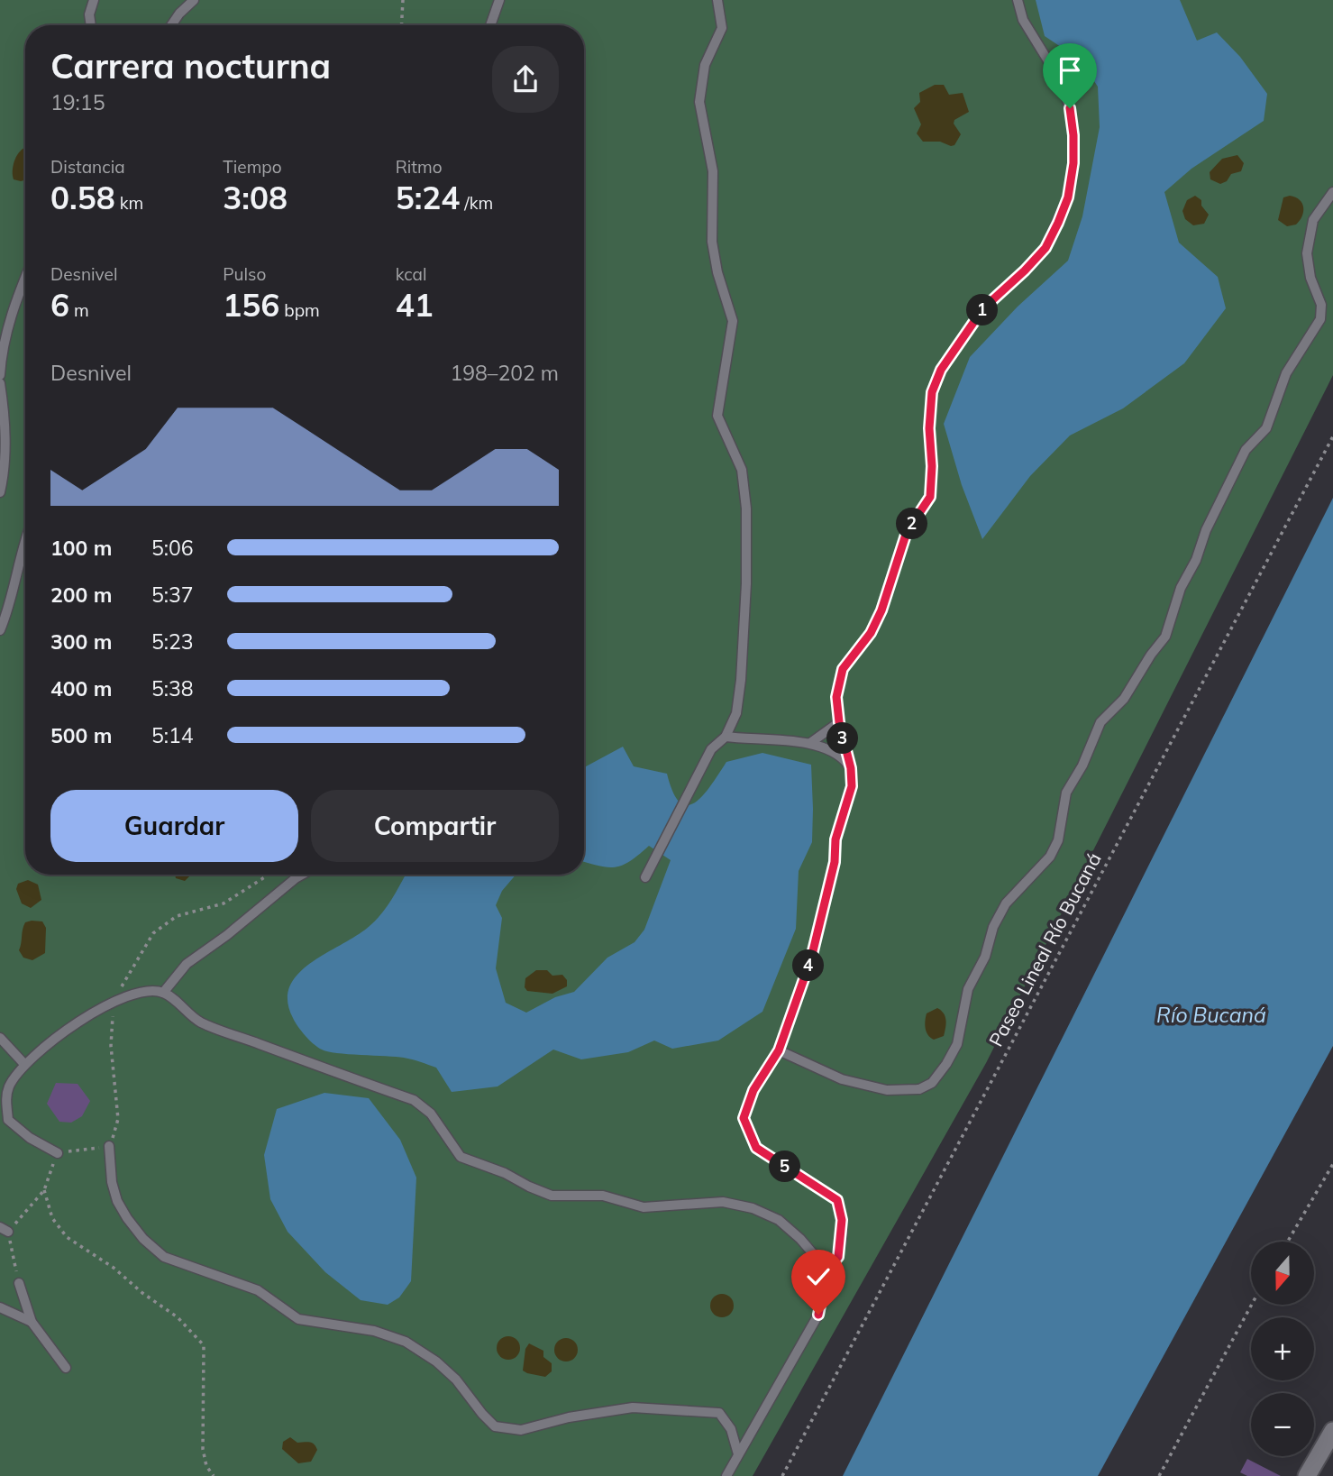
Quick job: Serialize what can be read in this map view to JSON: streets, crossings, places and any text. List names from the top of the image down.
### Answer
{
  "streets": {
    "path": ["Paseo Lineal Río Bucaná"]
  },
  "water": ["Río Bucaná"],
  "north": "bottom",
  "page": {
    "heading": ["Carrera nocturna", "19:15"],
    "stats": [
      ["Distancia", "0.58 km"],
      ["Tiempo", "3:08"],
      ["Ritmo", "5:24 /km"],
      ["Desnivel", "6 m"],
      ["Pulso", "156 bpm"],
      ["kcal", "41"]
    ],
    "pins": [
      "1",
      "2",
      "3",
      "4",
      "5"
    ],
    "chart": ["Desnivel", "198–202 m"],
    "list": [
      {
        "name": "100 m",
        "note": "5:06"
      },
      {
        "name": "200 m",
        "note": "5:37"
      },
      {
        "name": "300 m",
        "note": "5:23"
      },
      {
        "name": "400 m",
        "note": "5:38"
      },
      {
        "name": "500 m",
        "note": "5:14"
      }
    ],
    "buttons": ["Guardar", "Compartir"],
    "map_buttons": ["+", "−"]
  }
}
